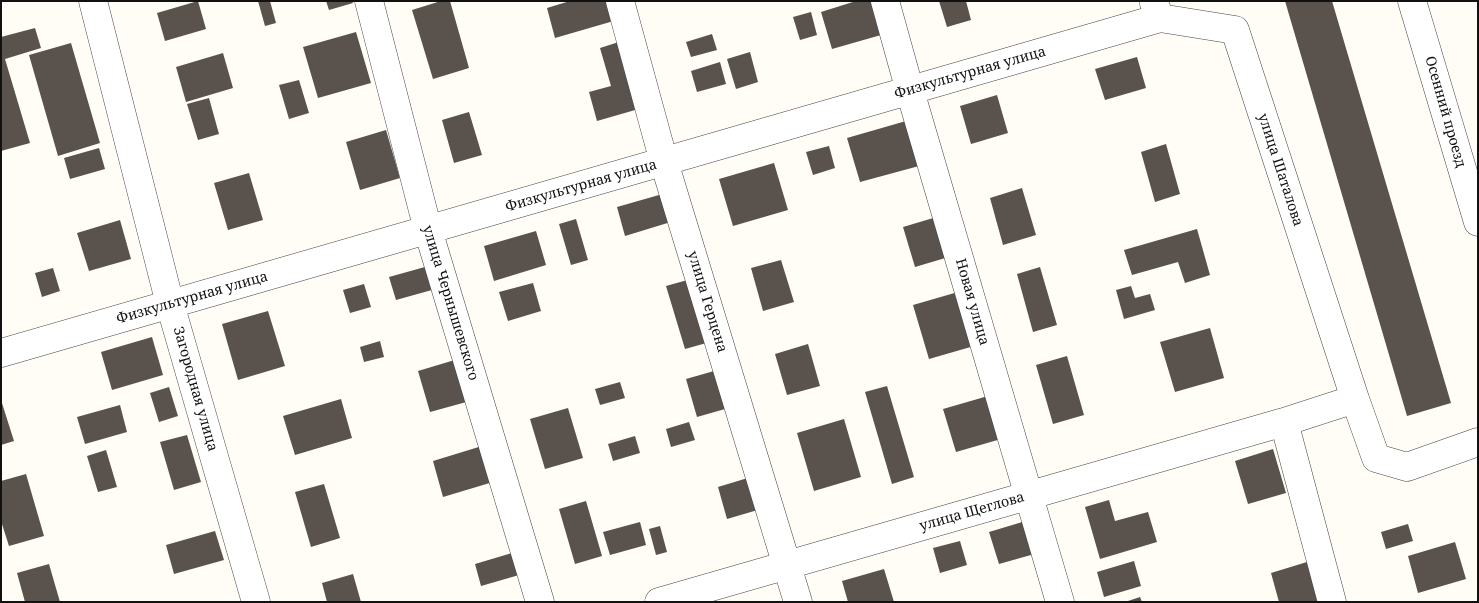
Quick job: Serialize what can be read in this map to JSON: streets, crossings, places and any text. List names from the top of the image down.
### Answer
{
  "streets": {
    "street": [
      "Физкультурная улица",
      "Осенний проезд",
      "улица Шаталова",
      "улица Герцена",
      "Новая улица",
      "улица Чернышевского",
      "Загородная улица",
      "улица Щеглова"
    ]
  },
  "crossings": [
    ["Физкультурная улица", "улица Шаталова"],
    ["Физкультурная улица", "улица Герцена"],
    ["Физкультурная улица", "Новая улица"],
    ["Физкультурная улица", "улица Чернышевского"],
    ["Физкультурная улица", "Загородная улица"],
    ["улица Герцена", "улица Щеглова"],
    ["Новая улица", "улица Щеглова"]
  ]
}
